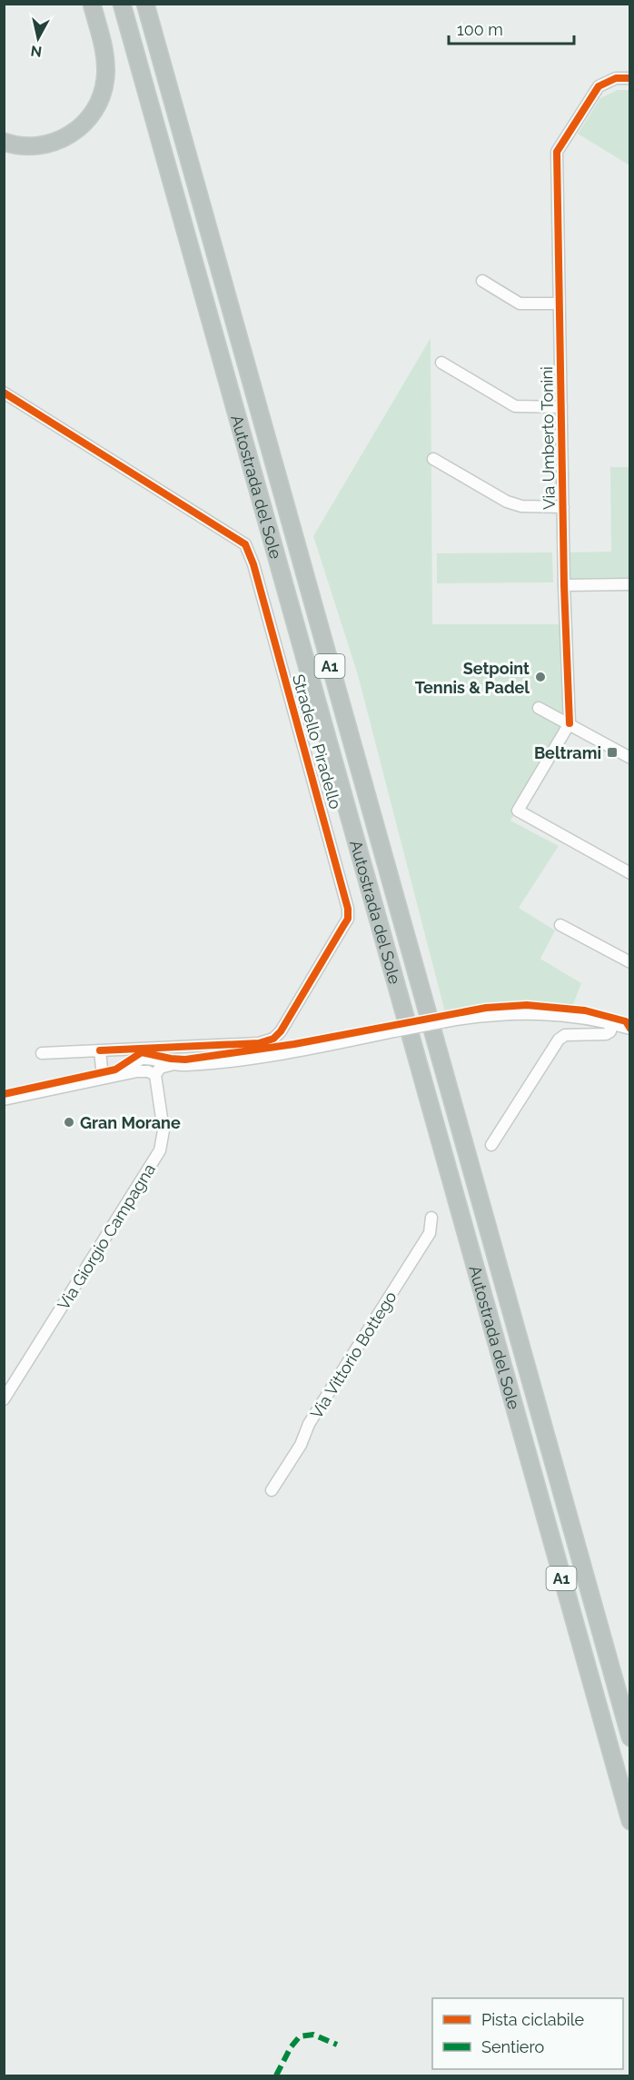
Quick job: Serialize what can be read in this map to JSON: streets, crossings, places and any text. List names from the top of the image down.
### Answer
{
  "streets": {
    "highway": ["Autostrada del Sole", "A1"],
    "street": [
      "Via Umberto Tonini",
      "Stradello Piradello",
      "Via Giorgio Campagna",
      "Via Vittorio Bottego"
    ]
  },
  "places": {
    "other": ["Setpoint Tennis & Padel", "Gran Morane"],
    "transit": ["Beltrami"]
  },
  "legend": ["Pista ciclabile", "Sentiero"],
  "scale_bar": "100 m",
  "north": "bottom"
}
